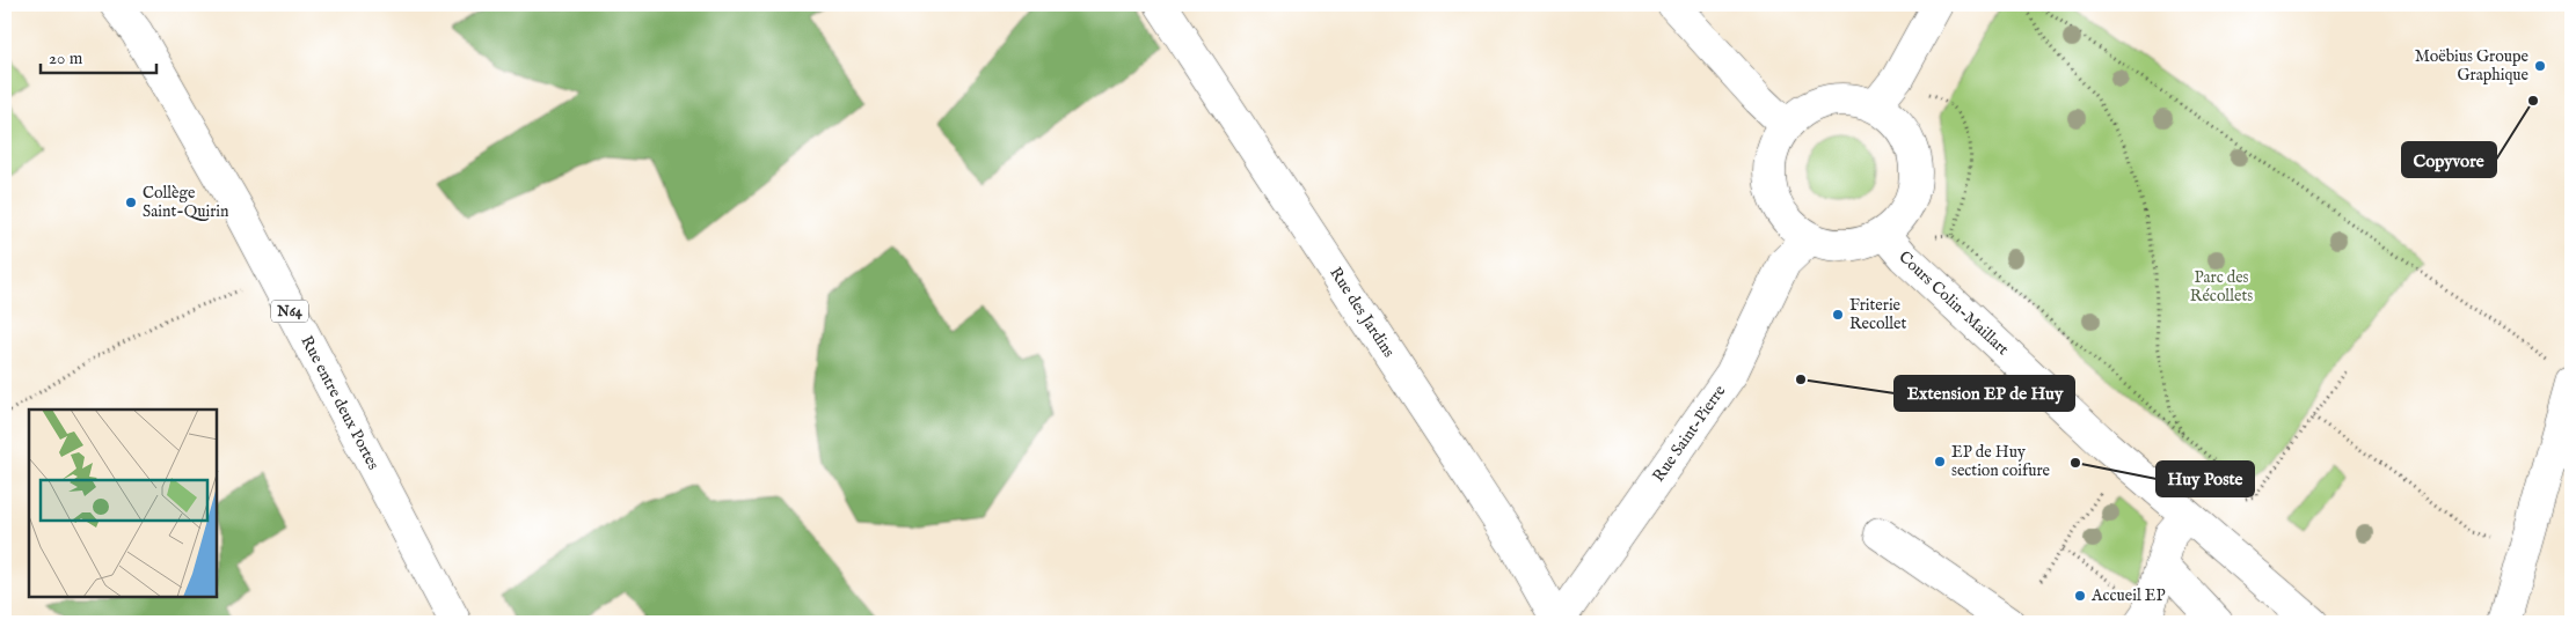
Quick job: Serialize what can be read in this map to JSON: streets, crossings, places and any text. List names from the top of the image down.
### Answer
{
  "streets": {
    "street": [
      "Cours Colin-Maillart",
      "N64",
      "Rue des Jardins",
      "Rue entre deux Portes",
      "Rue Saint-Pierre"
    ]
  },
  "crossings": [
    ["Cours Colin-Maillart", "Rue Saint-Pierre"],
    ["Rue des Jardins", "Rue Saint-Pierre"]
  ],
  "parks": ["Parc des Récollets"],
  "places": [
    "Moëbius Groupe Graphique",
    "Copyvore",
    "Collège Saint-Quirin",
    "Friterie Recollet",
    "Extension EP de Huy",
    "EP de Huy section coifure",
    "Huy Poste",
    "Accueil EP"
  ],
  "scale_bar": "20 m"
}
